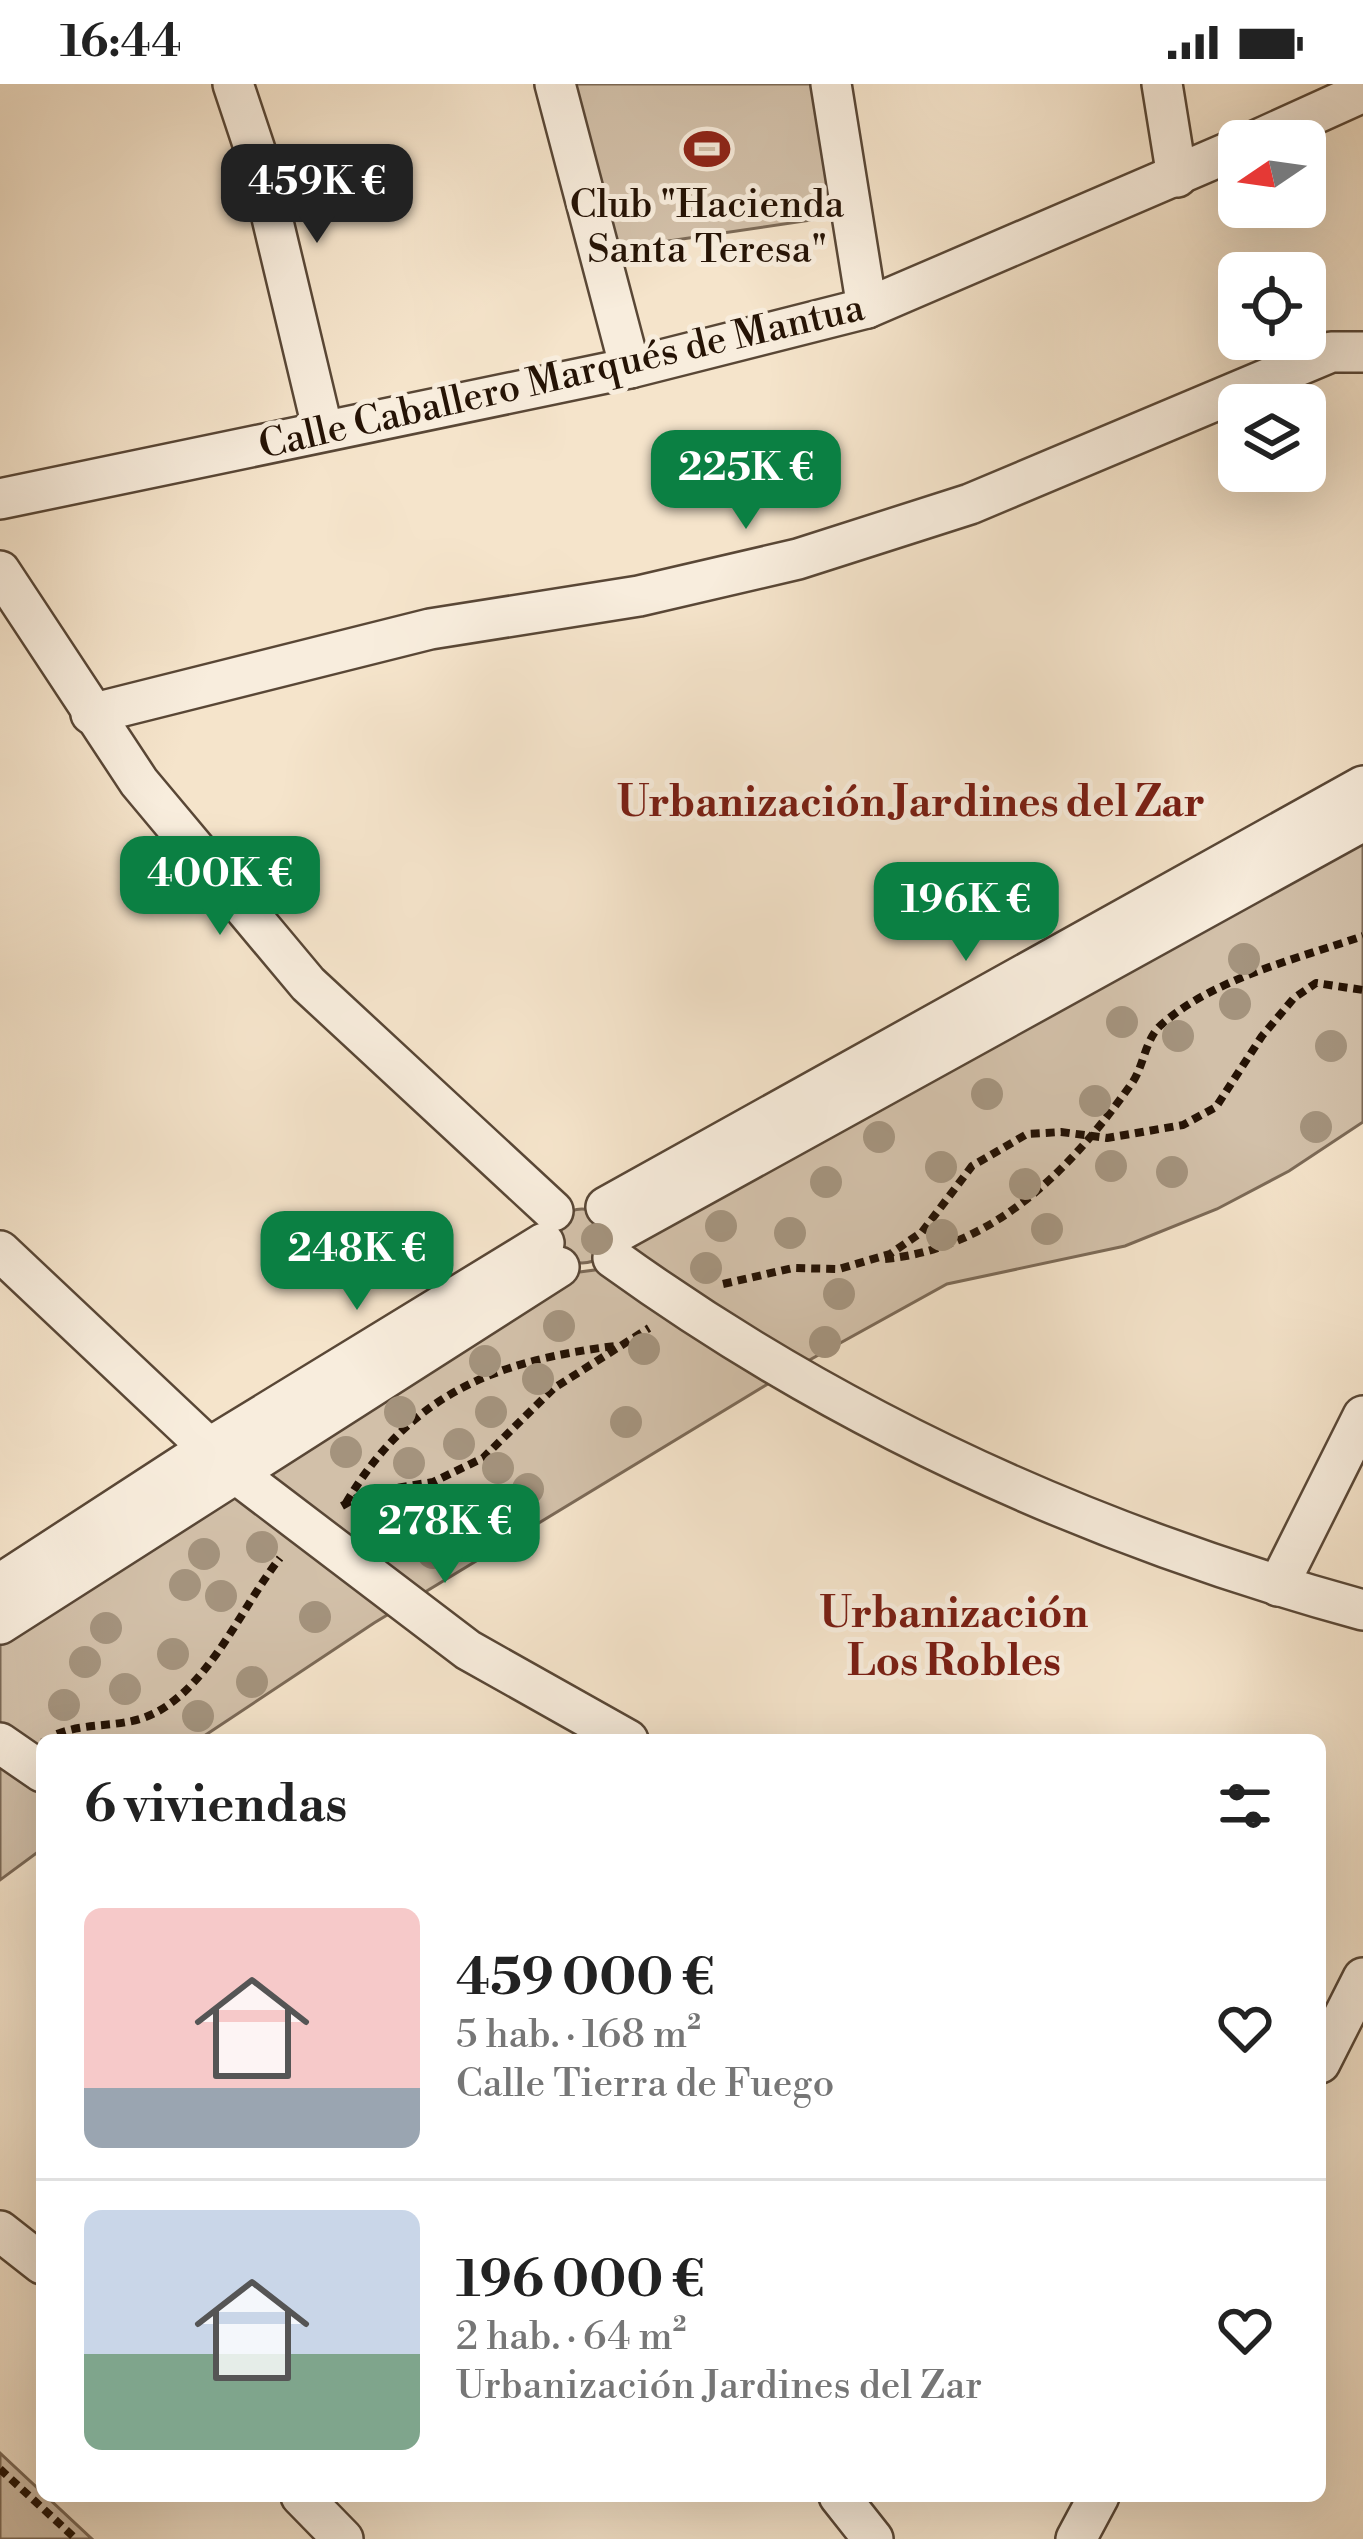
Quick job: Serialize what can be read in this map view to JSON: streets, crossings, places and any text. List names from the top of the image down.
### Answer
{
  "streets": {
    "street": ["Calle Caballero Marqués de Mantua"]
  },
  "districts": ["Urbanización Jardines del Zar", "Urbanización Los Robles"],
  "places": {
    "sports": ["Club \"Hacienda Santa Teresa\""]
  },
  "north": "left",
  "page": {
    "status": "16:44",
    "price": [
      "459K €",
      "225K €",
      "400K €",
      "196K €",
      "248K €",
      "278K €"
    ],
    "heading": "6 viviendas",
    "list": [
      {
        "name": "459 000 €",
        "note": "5 hab. · 168 m² · Calle Tierra de Fuego"
      },
      {
        "name": "196 000 €",
        "note": "2 hab. · 64 m² · Urbanización Jardines del Zar"
      }
    ]
  }
}
